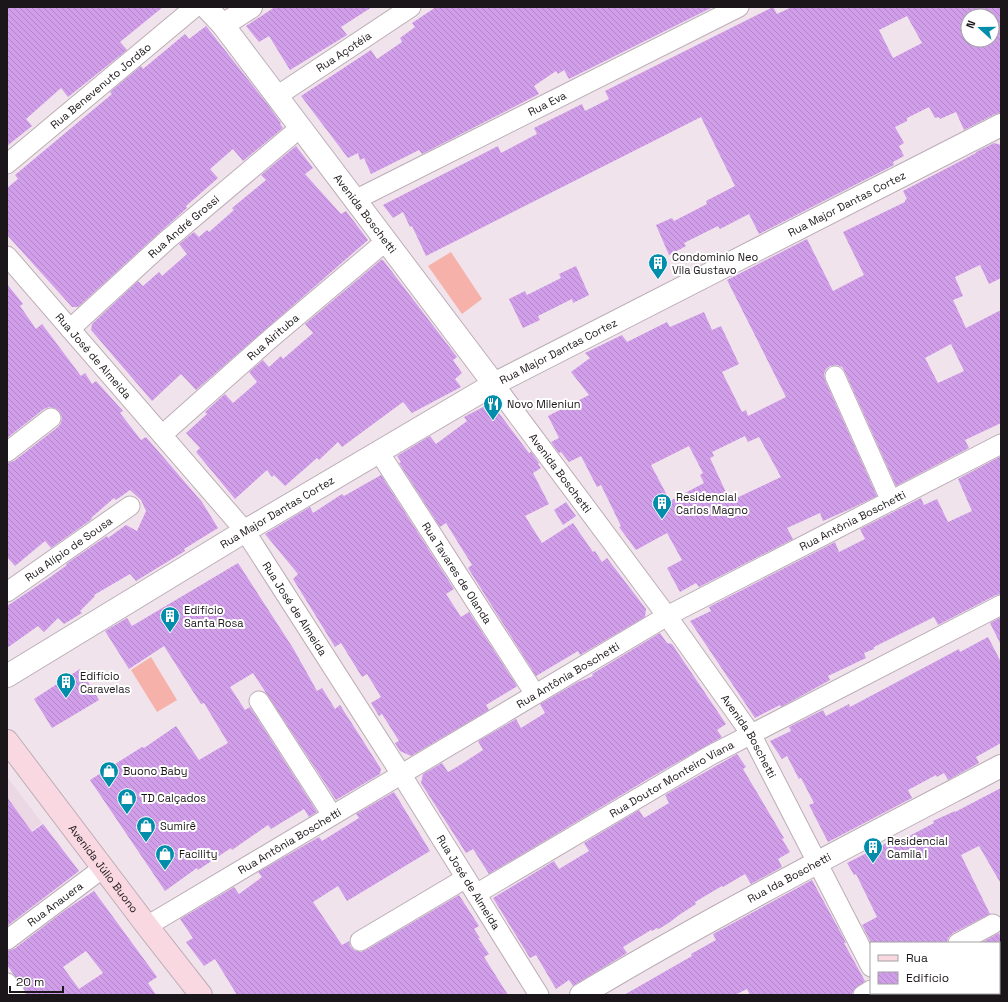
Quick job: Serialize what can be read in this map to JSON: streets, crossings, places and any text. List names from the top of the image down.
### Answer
{
  "streets": {
    "main road": ["Avenida Júlio Buono"],
    "street": [
      "Rua Açotéia",
      "Rua Benevenuto Jordão",
      "Rua Eva",
      "Rua Major Dantas Cortez",
      "Avenida Boschetti",
      "Rua André Grossi",
      "Rua Airituba",
      "Rua José de Almeida",
      "Rua Antônia Boschetti",
      "Rua Alípio de Sousa",
      "Rua Tavares de Olanda",
      "Rua Doutor Monteiro Viana",
      "Rua Ida Boschetti",
      "Rua Anauera"
    ]
  },
  "crossings": [
    ["Rua Açotéia", "Avenida Boschetti"],
    ["Rua Eva", "Avenida Boschetti"],
    ["Rua Major Dantas Cortez", "Avenida Boschetti"],
    ["Rua Major Dantas Cortez", "Rua José de Almeida"],
    ["Rua Major Dantas Cortez", "Rua Tavares de Olanda"],
    ["Avenida Boschetti", "Rua André Grossi"],
    ["Avenida Boschetti", "Rua Airituba"],
    ["Avenida Boschetti", "Rua Antônia Boschetti"],
    ["Avenida Boschetti", "Rua Doutor Monteiro Viana"],
    ["Avenida Boschetti", "Rua Ida Boschetti"],
    ["Rua André Grossi", "Rua José de Almeida"],
    ["Rua Airituba", "Rua José de Almeida"],
    ["Rua José de Almeida", "Rua Antônia Boschetti"],
    ["Rua José de Almeida", "Rua Doutor Monteiro Viana"],
    ["Rua Antônia Boschetti", "Rua Tavares de Olanda"],
    ["Rua Antônia Boschetti", "Avenida Júlio Buono"],
    ["Avenida Júlio Buono", "Rua Anauera"]
  ],
  "places": {
    "building": [
      "Condominio Neo Vila Gustavo",
      "Residencial Carlos Magno",
      "Edifício Santa Rosa",
      "Edifício Caravelas",
      "Residencial Camila I"
    ],
    "restaurant": ["Novo Mileniun"],
    "shop": [
      "Buono Baby",
      "TD Calçados",
      "Sumirê",
      "Facility"
    ]
  },
  "legend": ["Rua", "Edifício"],
  "scale_bar": "20 m",
  "north": "left"
}
